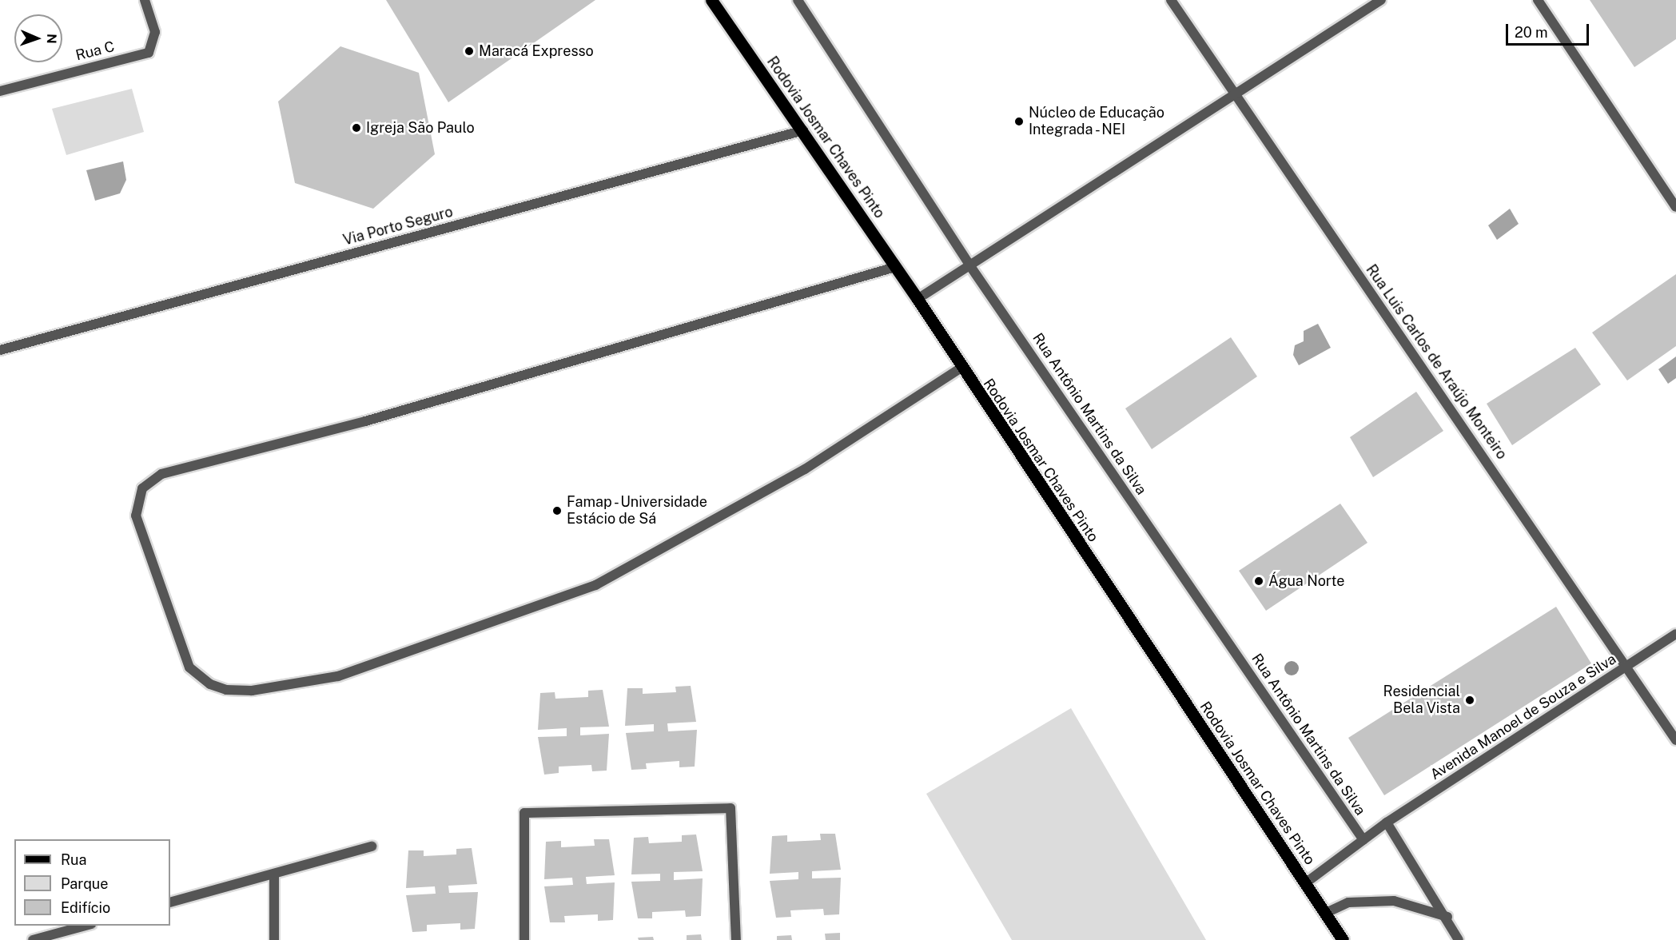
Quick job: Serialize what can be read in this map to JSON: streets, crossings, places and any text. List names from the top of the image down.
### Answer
{
  "streets": {
    "main road": ["Rodovia Josmar Chaves Pinto"],
    "street": [
      "Rua C",
      "Via Porto Seguro",
      "Rua Luis Carlos de Araújo Monteiro",
      "Rua Antônio Martins da Silva",
      "Avenida Manoel de Souza e Silva"
    ]
  },
  "crossings": [
    ["Rodovia Josmar Chaves Pinto", "Via Porto Seguro"],
    ["Rodovia Josmar Chaves Pinto", "Avenida Manoel de Souza e Silva"],
    ["Rua Luis Carlos de Araújo Monteiro", "Avenida Manoel de Souza e Silva"],
    ["Rua Antônio Martins da Silva", "Avenida Manoel de Souza e Silva"]
  ],
  "places": [
    "Maracá Expresso",
    "Núcleo de Educação Integrada - NEI",
    "Igreja São Paulo",
    "Famap - Universidade Estácio de Sá",
    "Água Norte",
    "Residencial Bela Vista"
  ],
  "legend": ["Rua", "Parque", "Edifício"],
  "scale_bar": "20 m",
  "north": "right"
}
